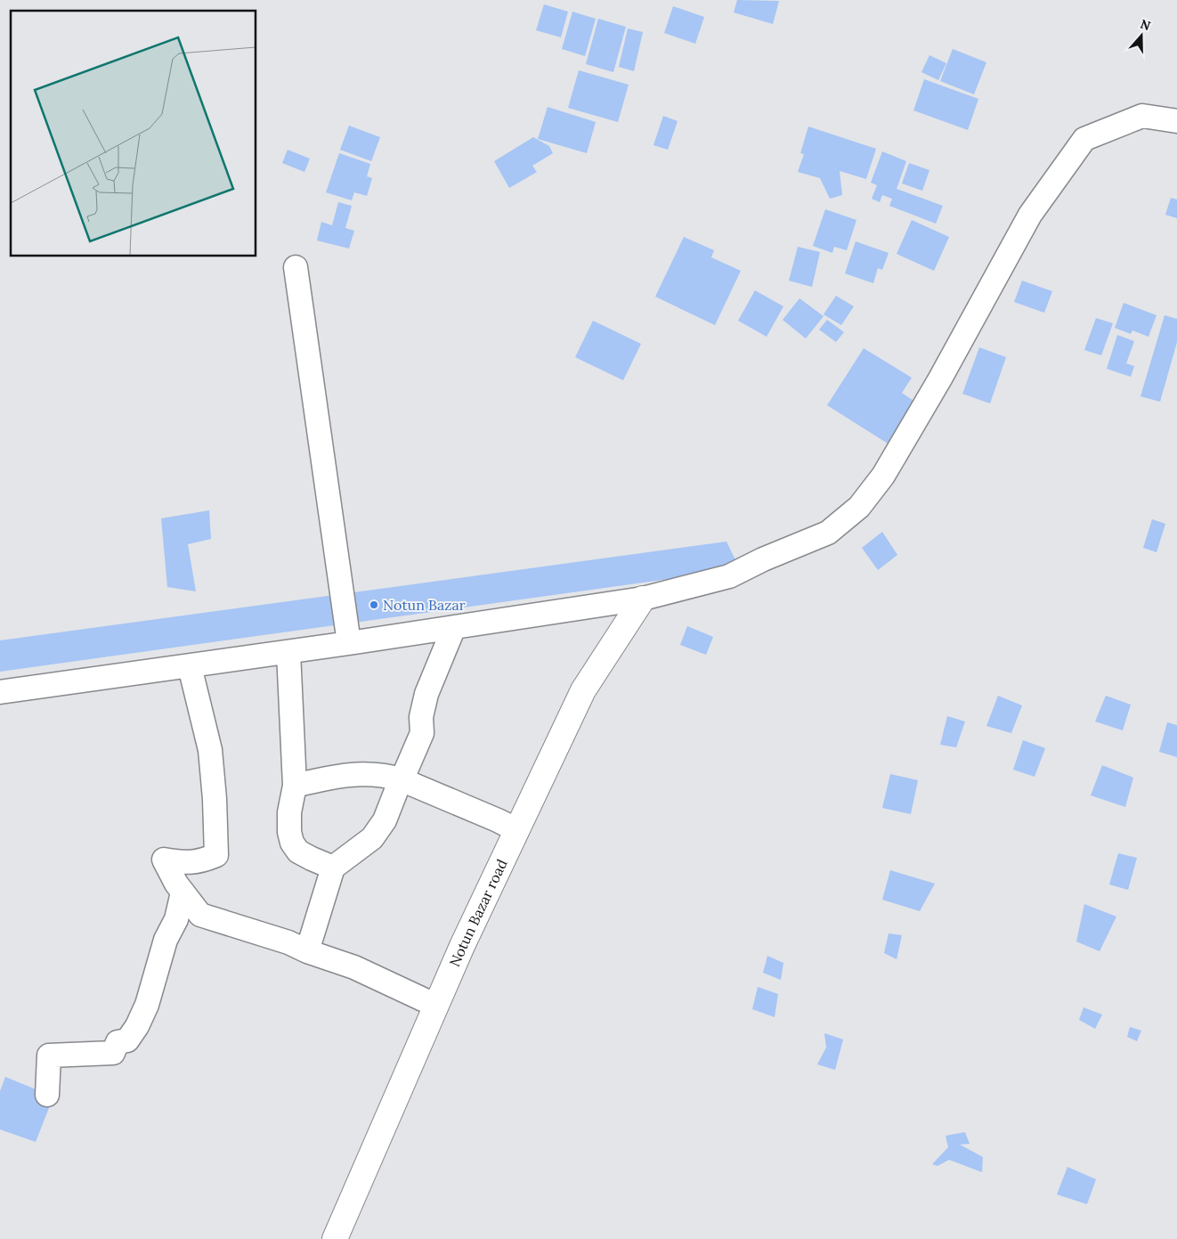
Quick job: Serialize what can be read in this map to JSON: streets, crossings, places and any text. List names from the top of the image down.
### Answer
{
  "streets": {
    "street": ["Notun Bazar road"]
  },
  "places": ["Notun Bazar"],
  "north": "top"
}
